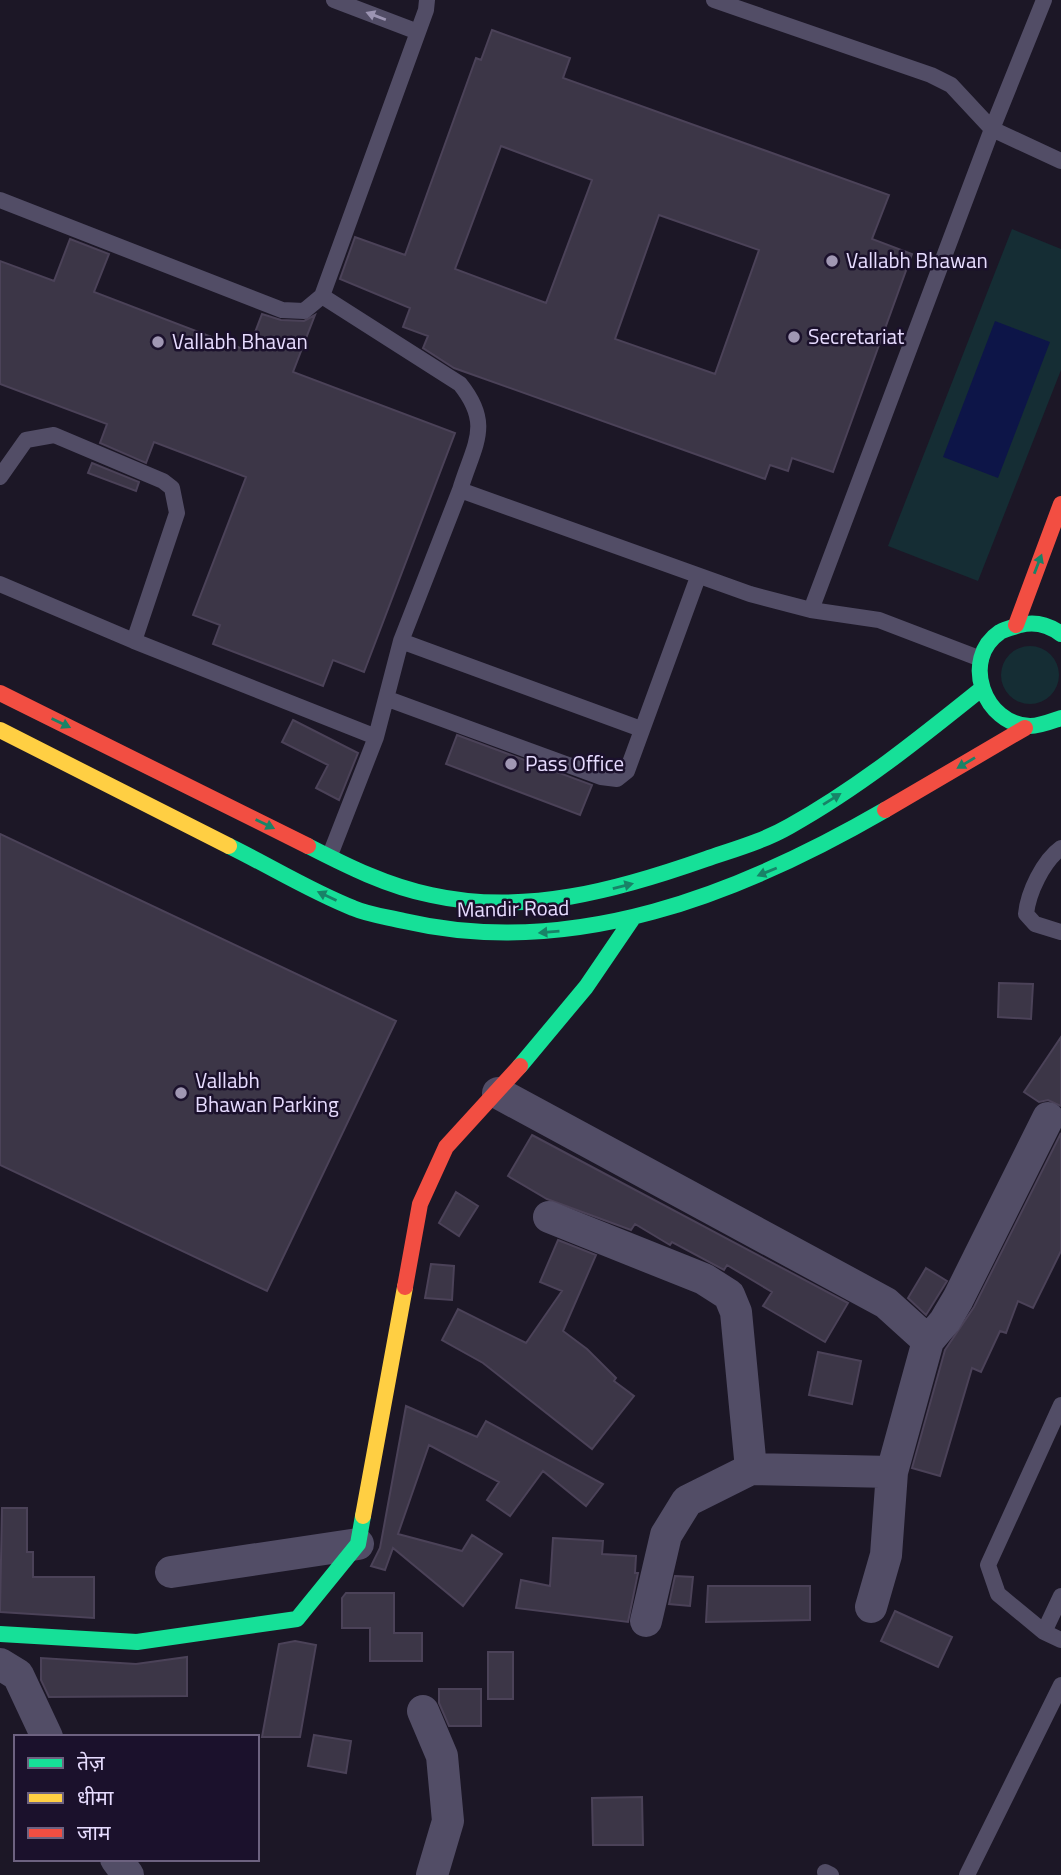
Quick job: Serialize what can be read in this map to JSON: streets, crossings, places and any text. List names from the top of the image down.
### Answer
{
  "streets": {
    "street": ["Mandir Road"]
  },
  "places": [
    "Vallabh Bhawan",
    "Secretariat",
    "Vallabh Bhavan",
    "Pass Office",
    "Vallabh Bhawan Parking"
  ],
  "legend": ["तेज़", "धीमा", "जाम"]
}
